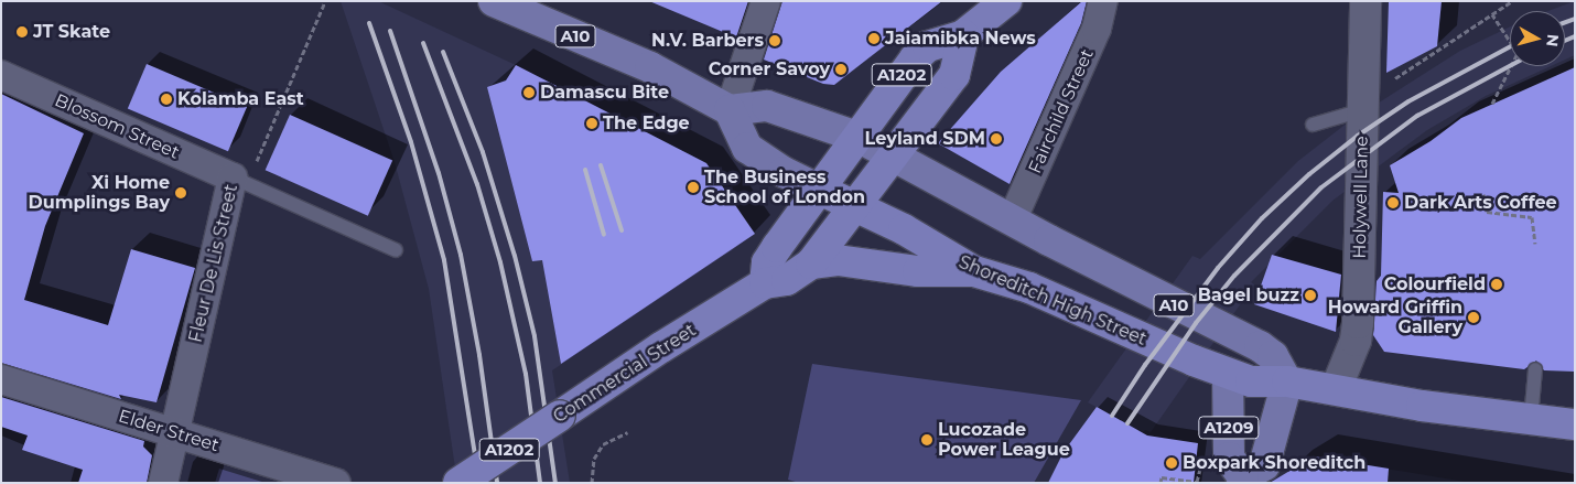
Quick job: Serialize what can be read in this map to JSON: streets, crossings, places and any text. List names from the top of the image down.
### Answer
{
  "streets": {
    "highway": [
      "A10",
      "A1202",
      "Shoreditch High Street",
      "Commercial Street"
    ],
    "main road": ["A1209"],
    "street": [
      "Fairchild Street",
      "Blossom Street",
      "Holywell Lane",
      "Fleur De Lis Street",
      "Elder Street"
    ]
  },
  "crossings": [
    ["A10", "A1202"],
    ["A10", "Fairchild Street"],
    ["A10", "Shoreditch High Street"],
    ["A10", "Commercial Street"],
    ["A10", "A1209"],
    ["A1202", "Shoreditch High Street"],
    ["A1202", "Commercial Street"],
    ["Blossom Street", "Fleur De Lis Street"],
    ["Holywell Lane", "Shoreditch High Street"],
    ["Fleur De Lis Street", "Elder Street"],
    ["Shoreditch High Street", "Commercial Street"],
    ["Shoreditch High Street", "A1209"]
  ],
  "places": [
    "JT Skate",
    "Jaiamibka News",
    "N.V. Barbers",
    "Corner Savoy",
    "Damascu Bite",
    "Kolamba East",
    "The Edge",
    "Leyland SDM",
    "The Business School of London",
    "Xi Home Dumplings Bay",
    "Dark Arts Coffee",
    "Colourfield",
    "Bagel buzz",
    "Howard Griffin Gallery",
    "Lucozade Power League",
    "Boxpark Shoreditch"
  ],
  "north": "right"
}
